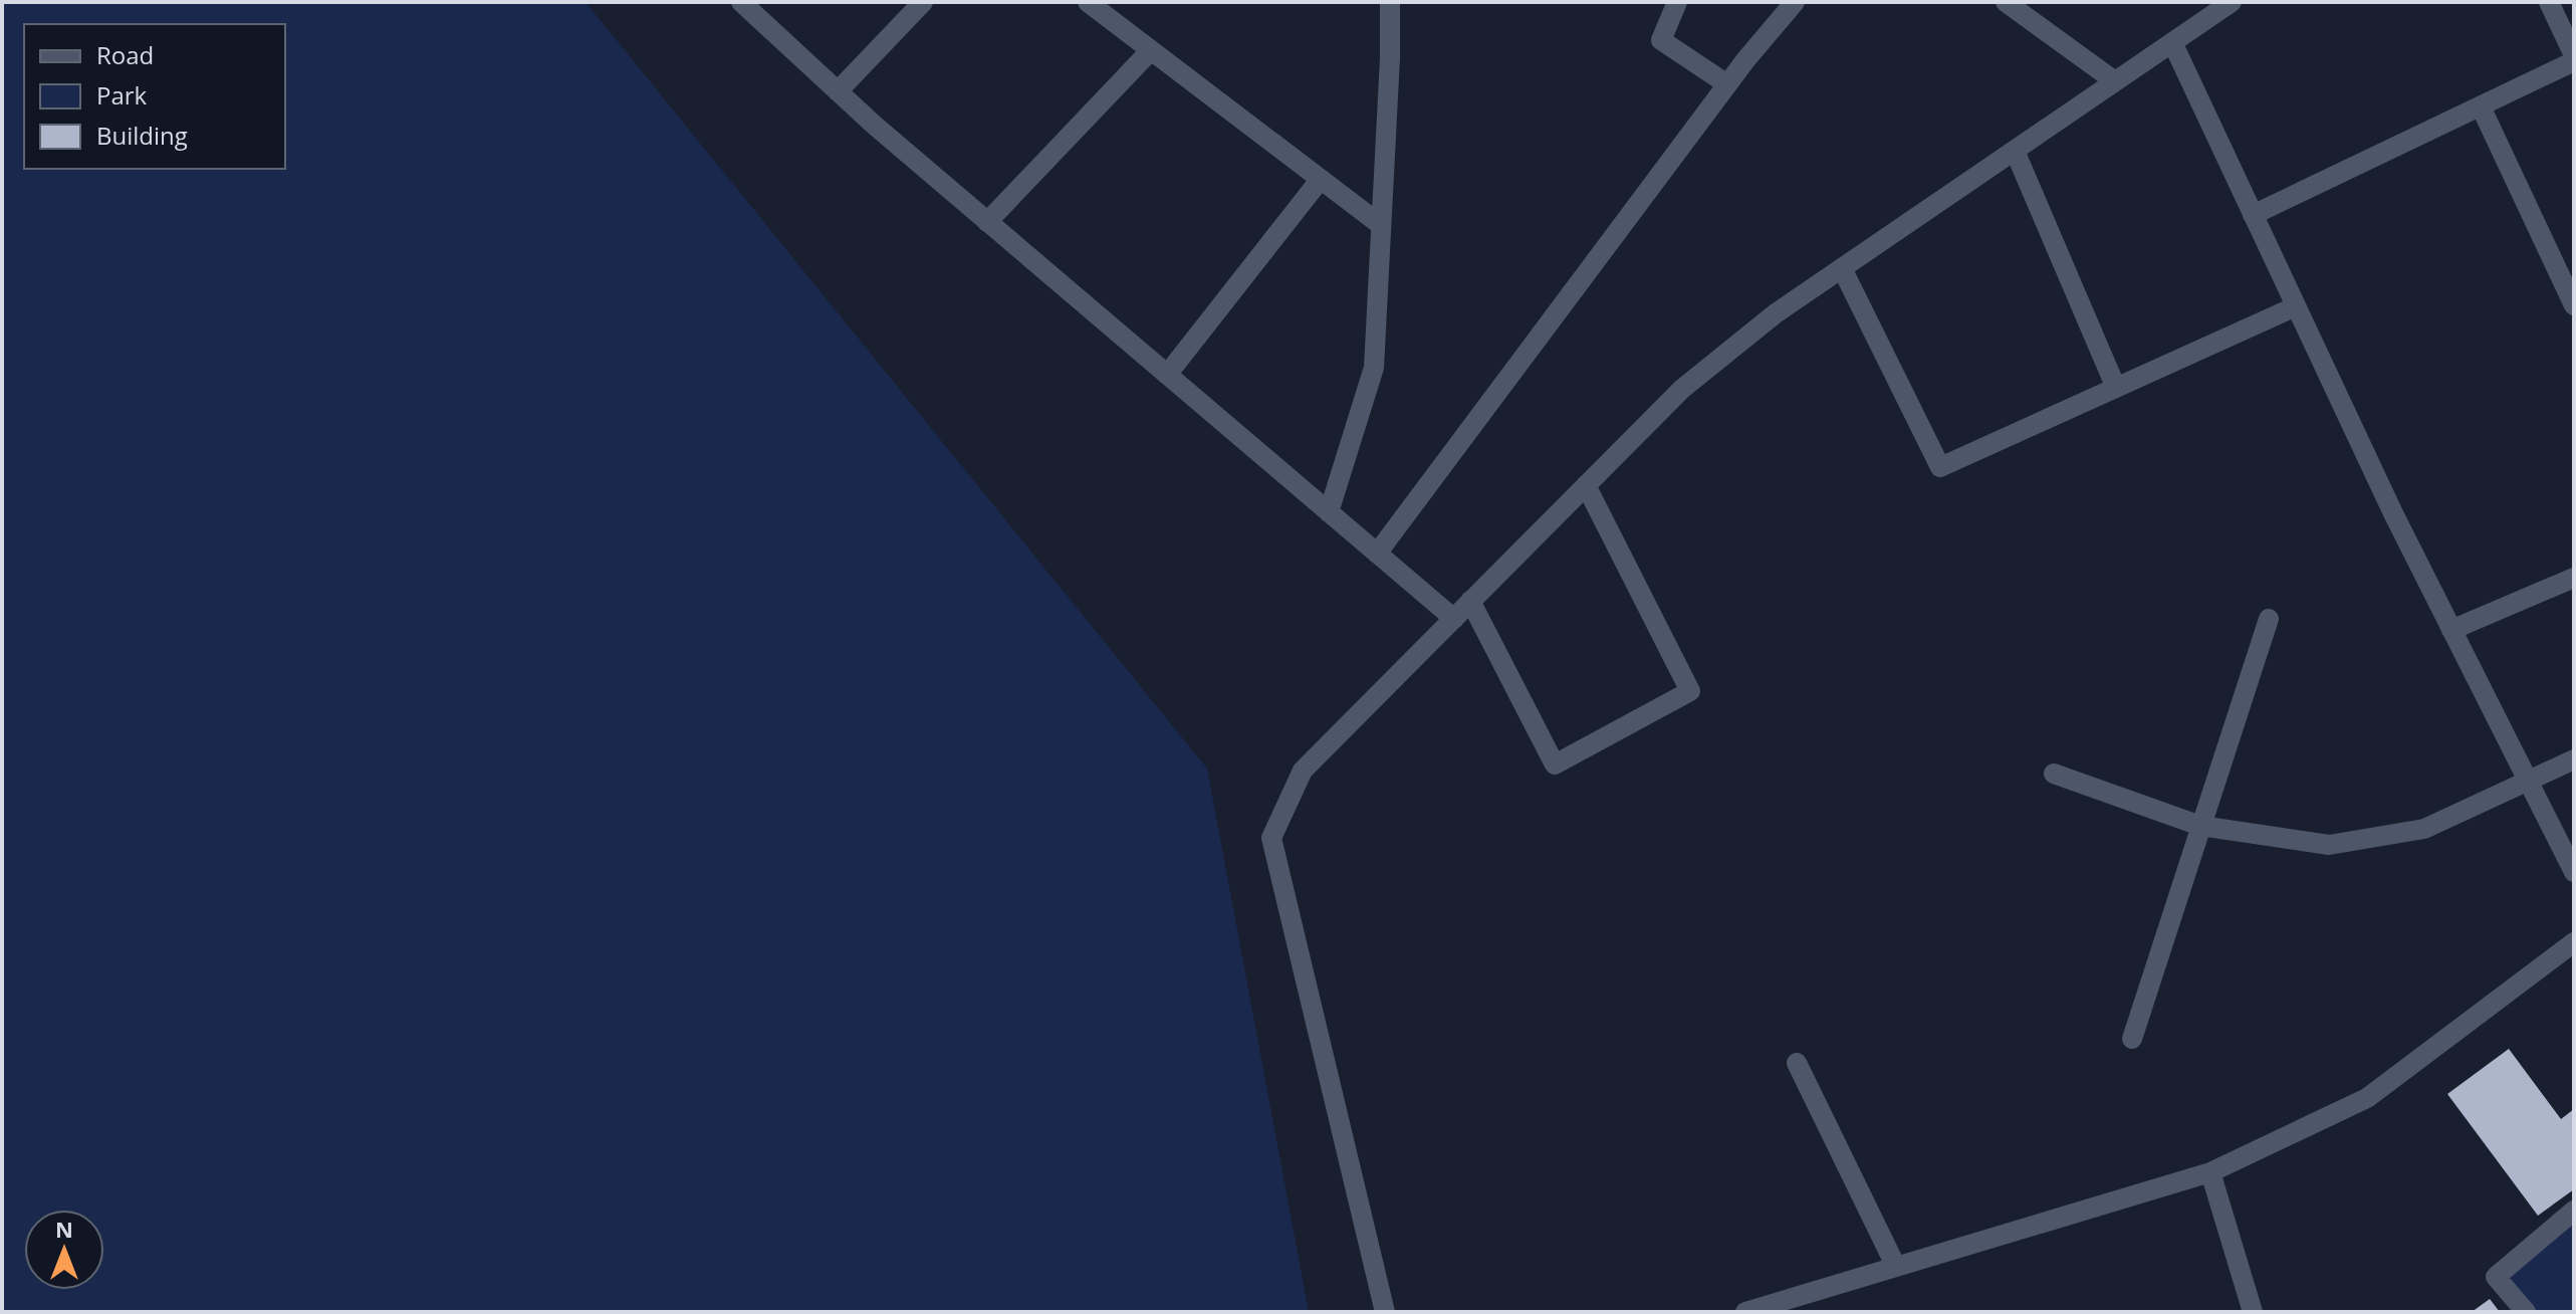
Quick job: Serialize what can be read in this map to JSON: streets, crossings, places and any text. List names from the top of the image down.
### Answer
{
  "legend": ["Road", "Park", "Building"],
  "north": "top"
}
